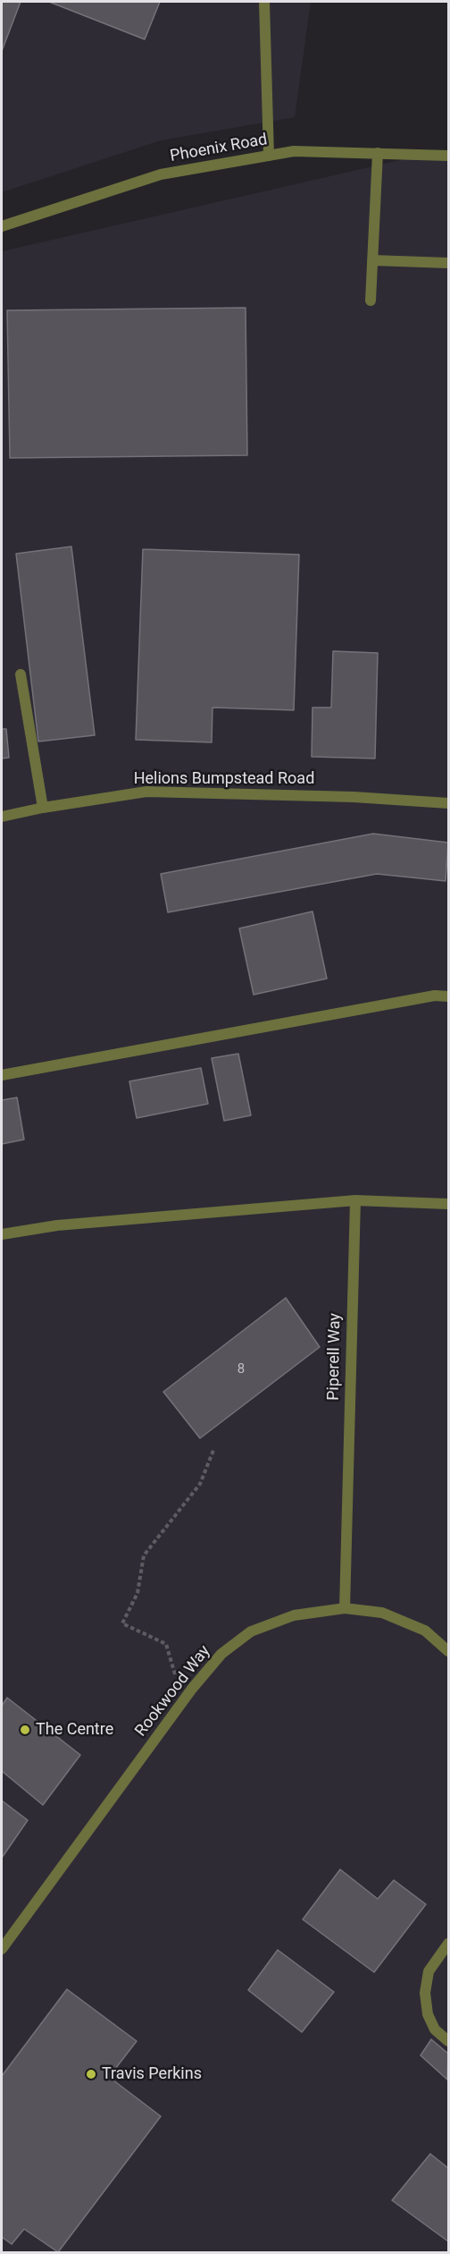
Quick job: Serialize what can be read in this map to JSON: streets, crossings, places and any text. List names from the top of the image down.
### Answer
{
  "streets": {
    "street": [
      "Phoenix Road",
      "Helions Bumpstead Road",
      "Piperell Way",
      "Rookwood Way"
    ]
  },
  "crossings": [
    ["Piperell Way", "Rookwood Way"]
  ],
  "places": ["The Centre", "Travis Perkins"],
  "house_numbers": ["8"]
}
